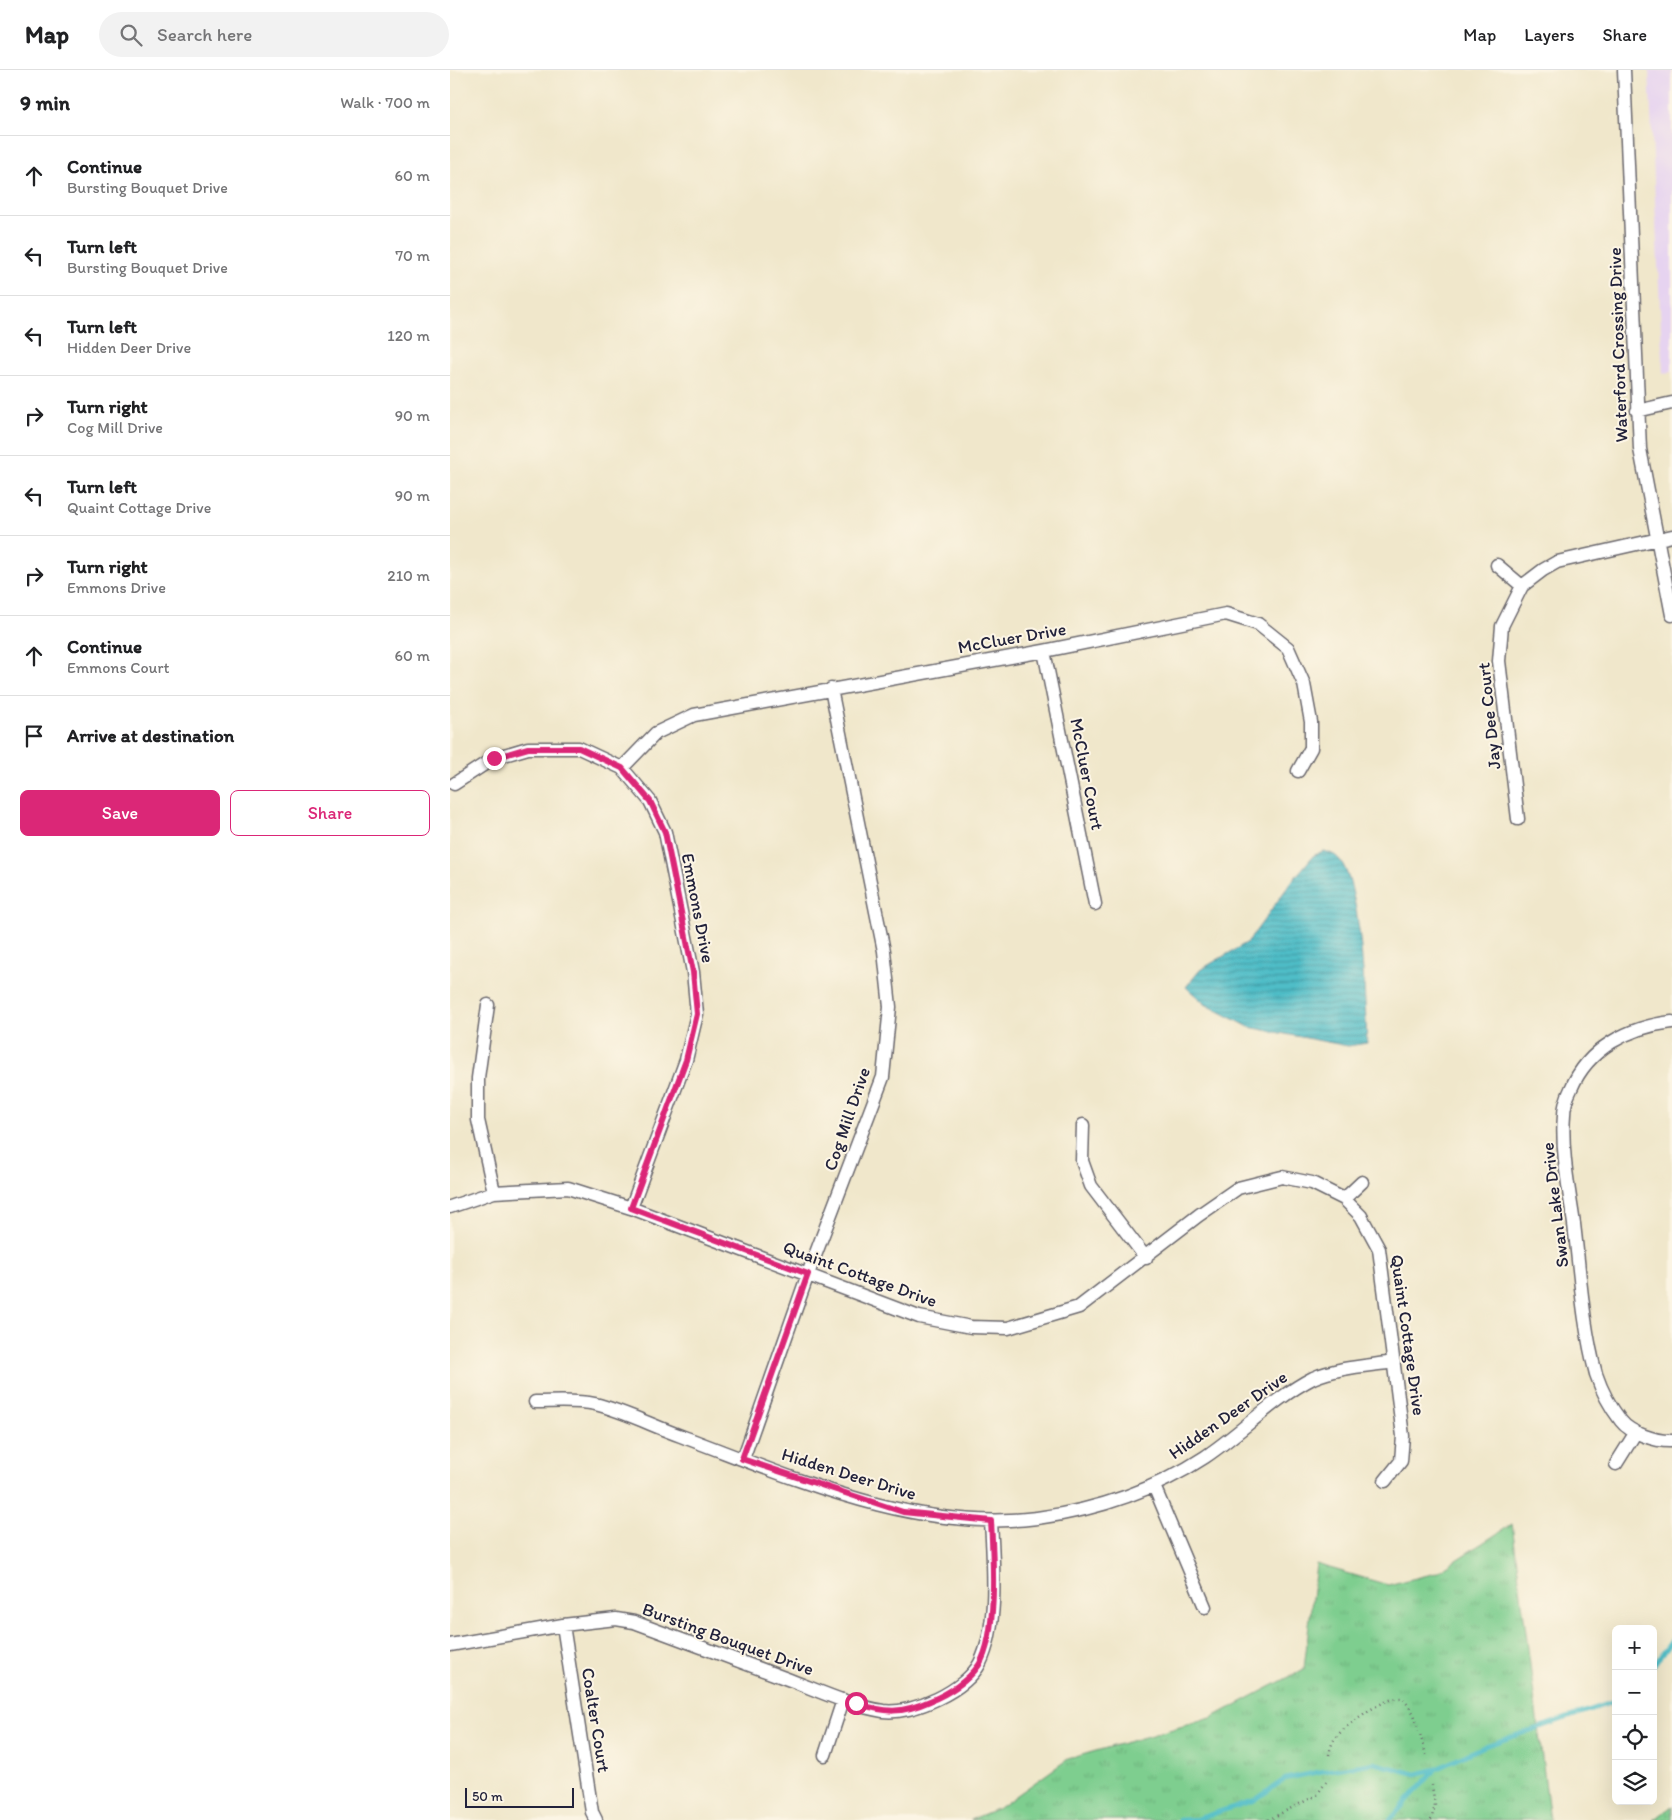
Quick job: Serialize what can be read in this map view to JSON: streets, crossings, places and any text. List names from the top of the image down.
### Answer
{
  "streets": {
    "street": [
      "Waterford Crossing Drive",
      "McCluer Drive",
      "Jay Dee Court",
      "McCluer Court",
      "Emmons Drive",
      "Cog Mill Drive",
      "Swan Lake Drive",
      "Quaint Cottage Drive",
      "Hidden Deer Drive",
      "Bursting Bouquet Drive",
      "Coalter Court"
    ]
  },
  "crossings": [
    ["McCluer Drive", "McCluer Court"],
    ["McCluer Drive", "Emmons Drive"],
    ["McCluer Drive", "Cog Mill Drive"],
    ["Emmons Drive", "Quaint Cottage Drive"],
    ["Cog Mill Drive", "Quaint Cottage Drive"],
    ["Cog Mill Drive", "Hidden Deer Drive"],
    ["Quaint Cottage Drive", "Hidden Deer Drive"],
    ["Hidden Deer Drive", "Bursting Bouquet Drive"],
    ["Bursting Bouquet Drive", "Coalter Court"]
  ],
  "scale_bar": "50 m",
  "page": {
    "header": "Map",
    "search": "Search here",
    "nav": ["Map", "Layers", "Share"],
    "heading": ["9 min", "Walk · 700 m"],
    "list": [
      ["Continue", "Bursting Bouquet Drive", "60 m"],
      ["Turn left", "Bursting Bouquet Drive", "70 m"],
      ["Turn left", "Hidden Deer Drive", "120 m"],
      ["Turn right", "Cog Mill Drive", "90 m"],
      ["Turn left", "Quaint Cottage Drive", "90 m"],
      ["Turn right", "Emmons Drive", "210 m"],
      ["Continue", "Emmons Court", "60 m"],
      "Arrive at destination"
    ],
    "buttons": ["Save", "Share"],
    "map_buttons": ["+", "−"],
    "scale": "50 m"
  }
}
